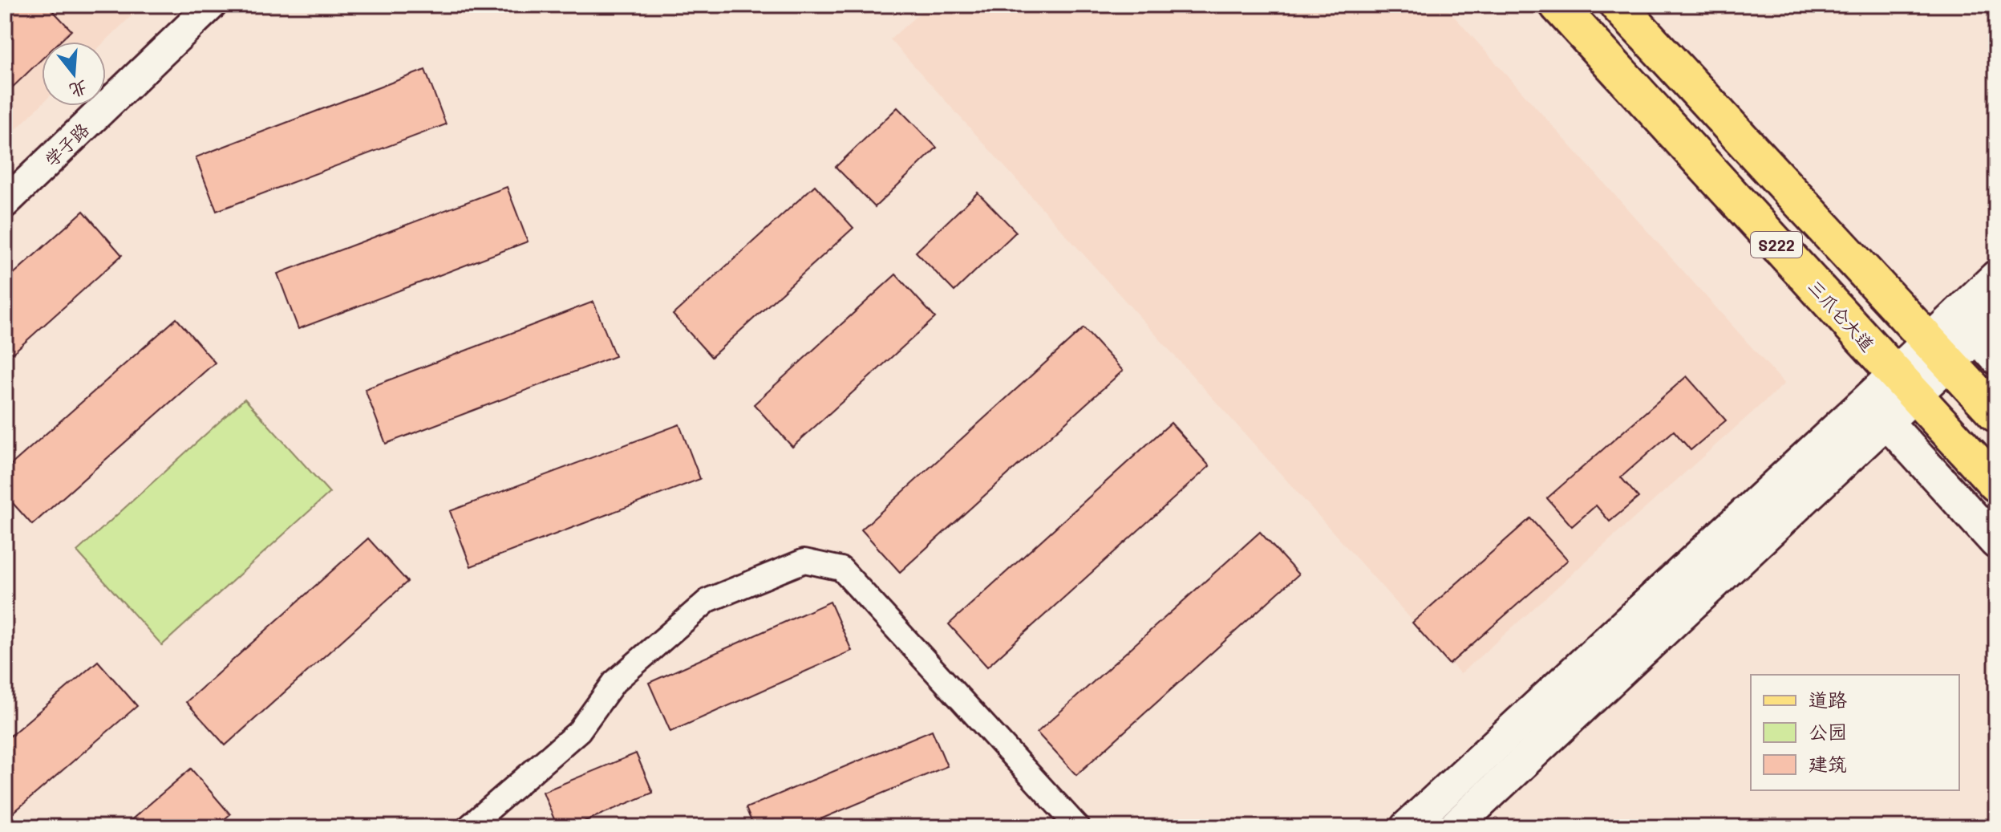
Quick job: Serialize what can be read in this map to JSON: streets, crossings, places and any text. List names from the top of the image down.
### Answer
{
  "streets": {
    "main road": ["S222", "三爪仑大道"],
    "street": ["学子路"]
  },
  "legend": ["道路", "公园", "建筑"],
  "north": "bottom"
}
